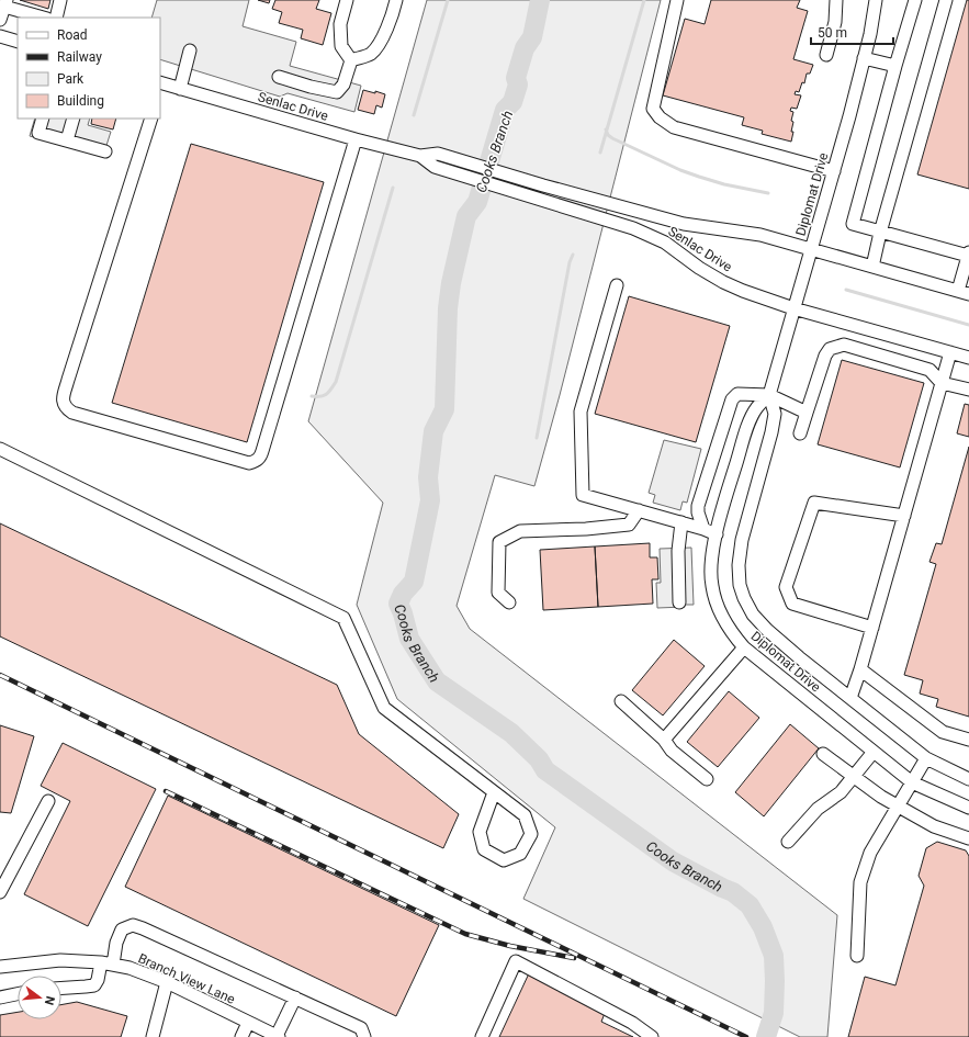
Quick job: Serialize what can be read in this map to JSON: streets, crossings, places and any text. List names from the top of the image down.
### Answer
{
  "streets": {
    "street": ["Senlac Drive", "Diplomat Drive", "Branch View Lane"]
  },
  "crossings": [
    ["Senlac Drive", "Diplomat Drive"]
  ],
  "water": ["Cooks Branch"],
  "legend": [
    "Road",
    "Railway",
    "Park",
    "Building"
  ],
  "scale_bar": "50 m",
  "north": "right"
}
